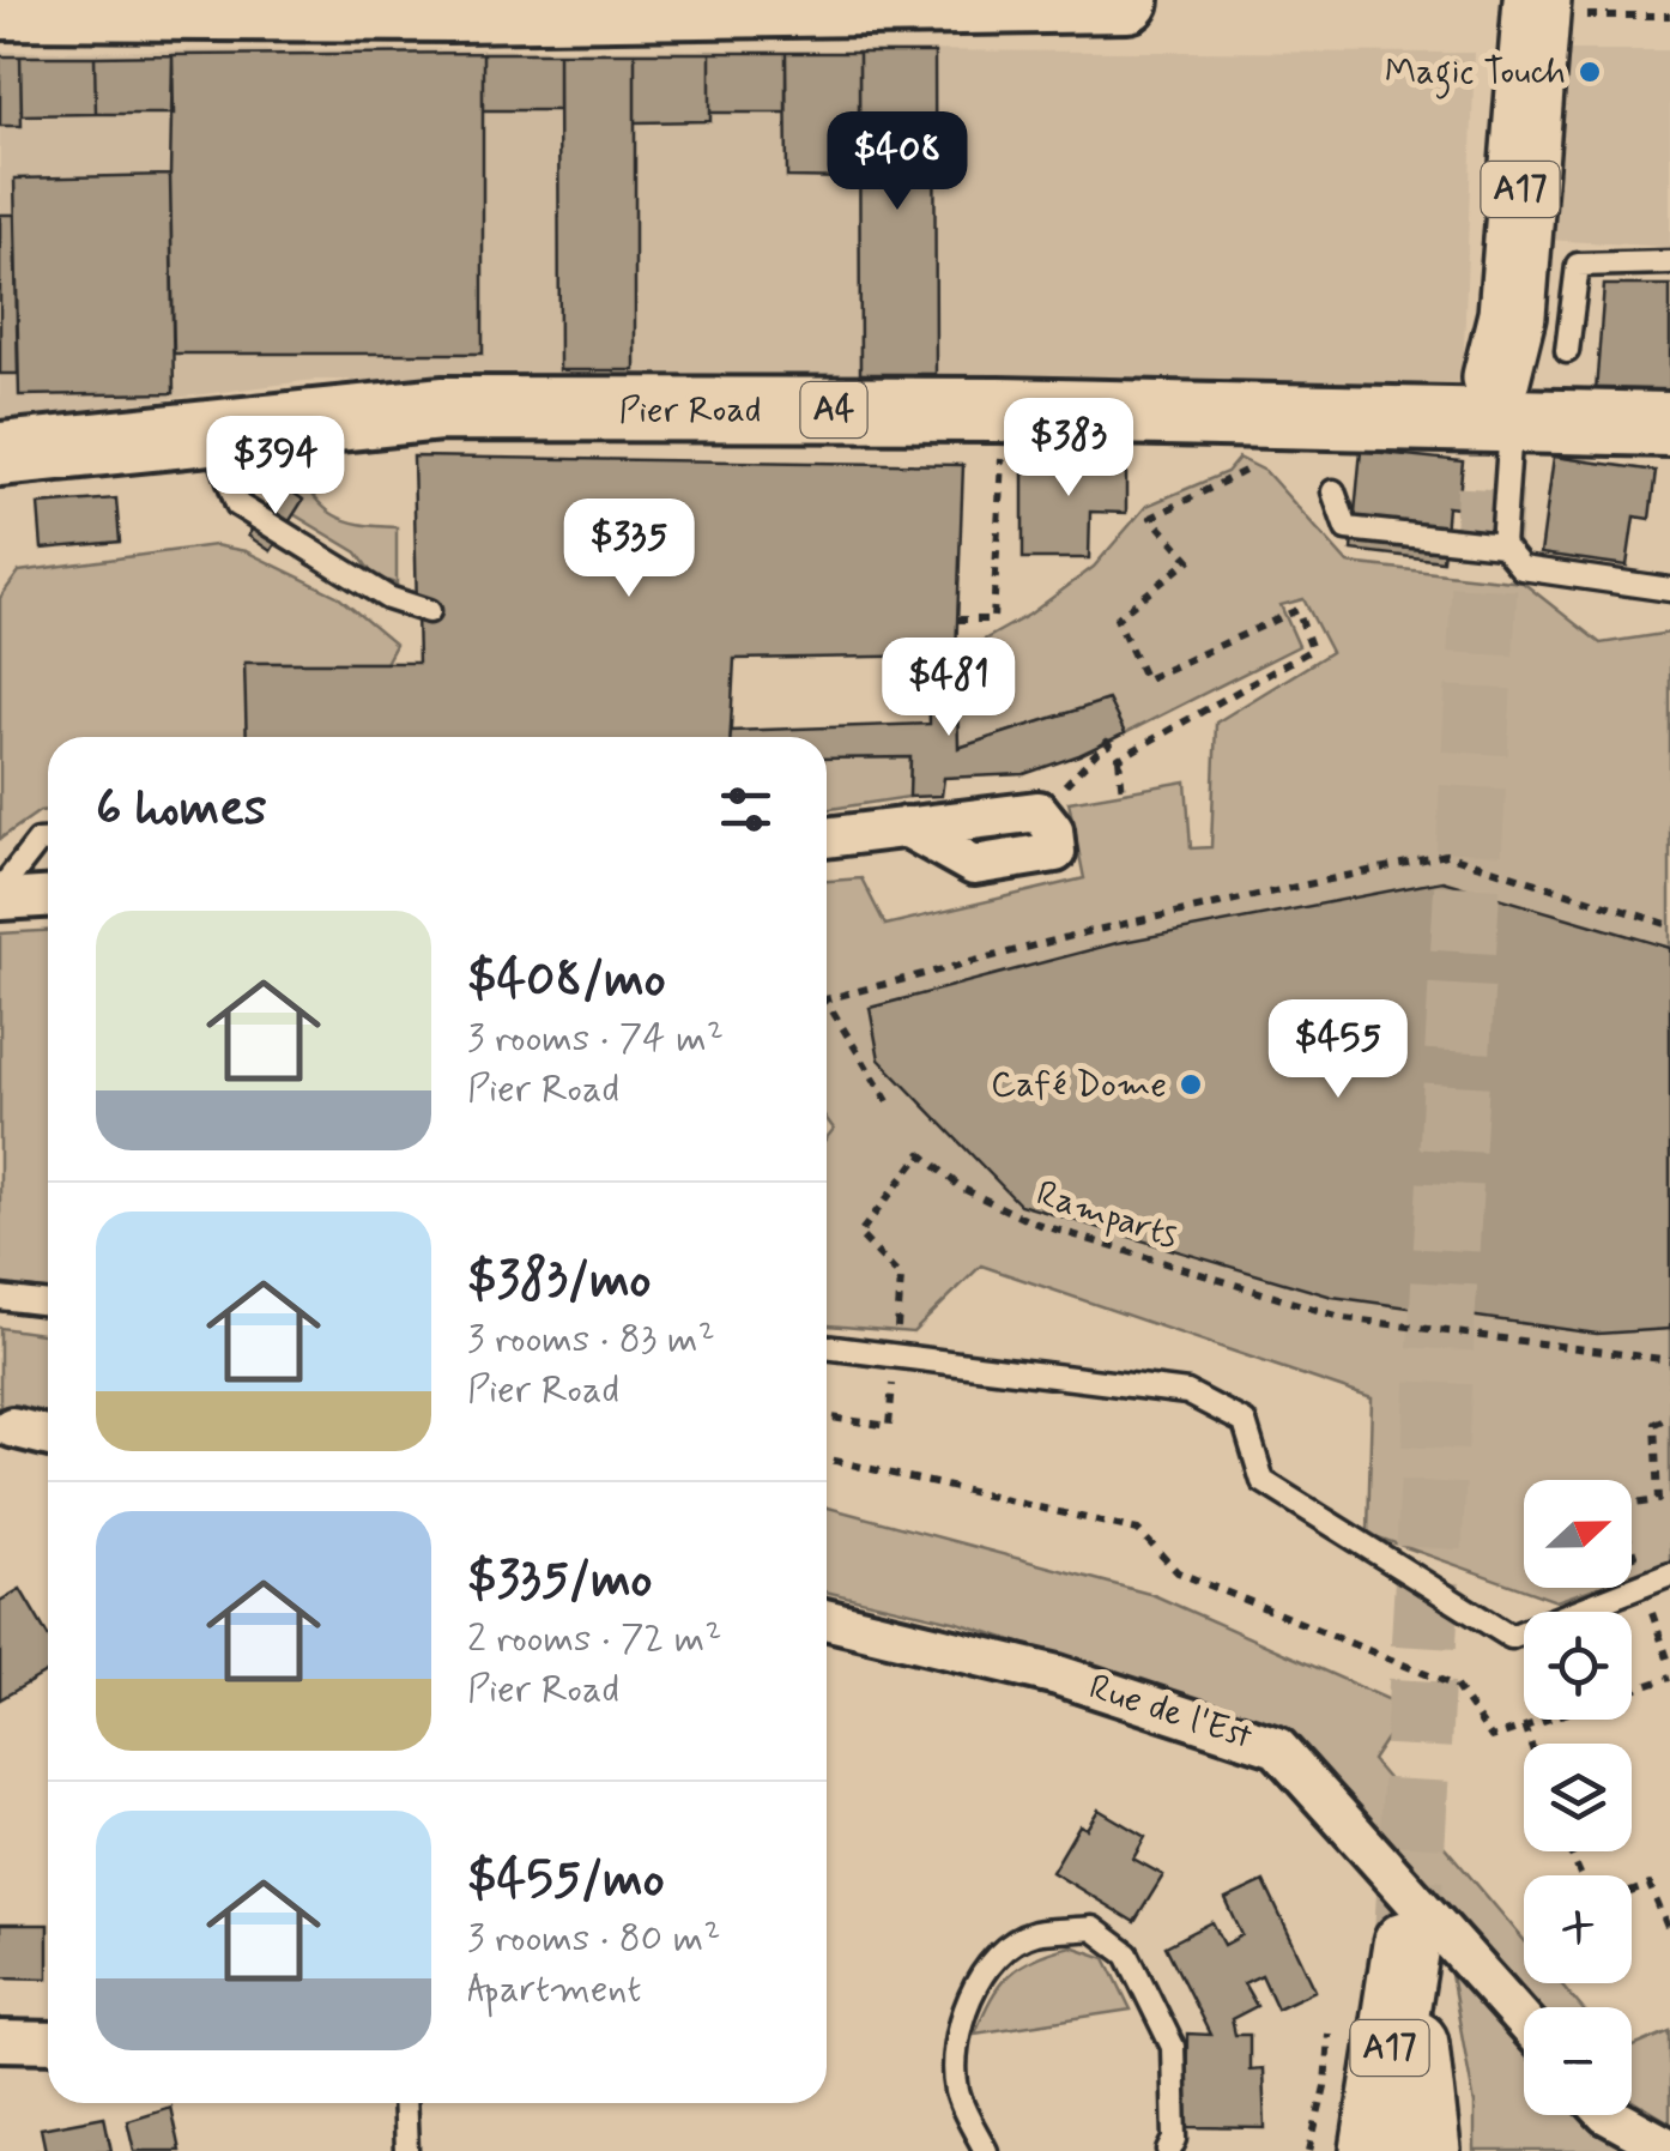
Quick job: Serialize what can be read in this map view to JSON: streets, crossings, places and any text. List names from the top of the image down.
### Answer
{
  "streets": {
    "highway": ["A17"],
    "main road": ["Pier Road", "A4"],
    "street": ["Rue de l'Est"],
    "path": ["Ramparts"]
  },
  "crossings": [
    ["A17", "Pier Road"]
  ],
  "places": ["Magic Touch", "Café Dome"],
  "north": "right",
  "page": {
    "price": [
      "$408",
      "$383",
      "$394",
      "$335",
      "$481",
      "$455"
    ],
    "heading": "6 homes",
    "list": [
      {
        "name": "$408/mo",
        "note": "3 rooms · 74 m² · Pier Road"
      },
      {
        "name": "$383/mo",
        "note": "3 rooms · 83 m² · Pier Road"
      },
      {
        "name": "$335/mo",
        "note": "2 rooms · 72 m² · Pier Road"
      },
      {
        "name": "$455/mo",
        "note": "3 rooms · 80 m² · Apartment"
      }
    ],
    "map_buttons": ["+", "−"]
  }
}
